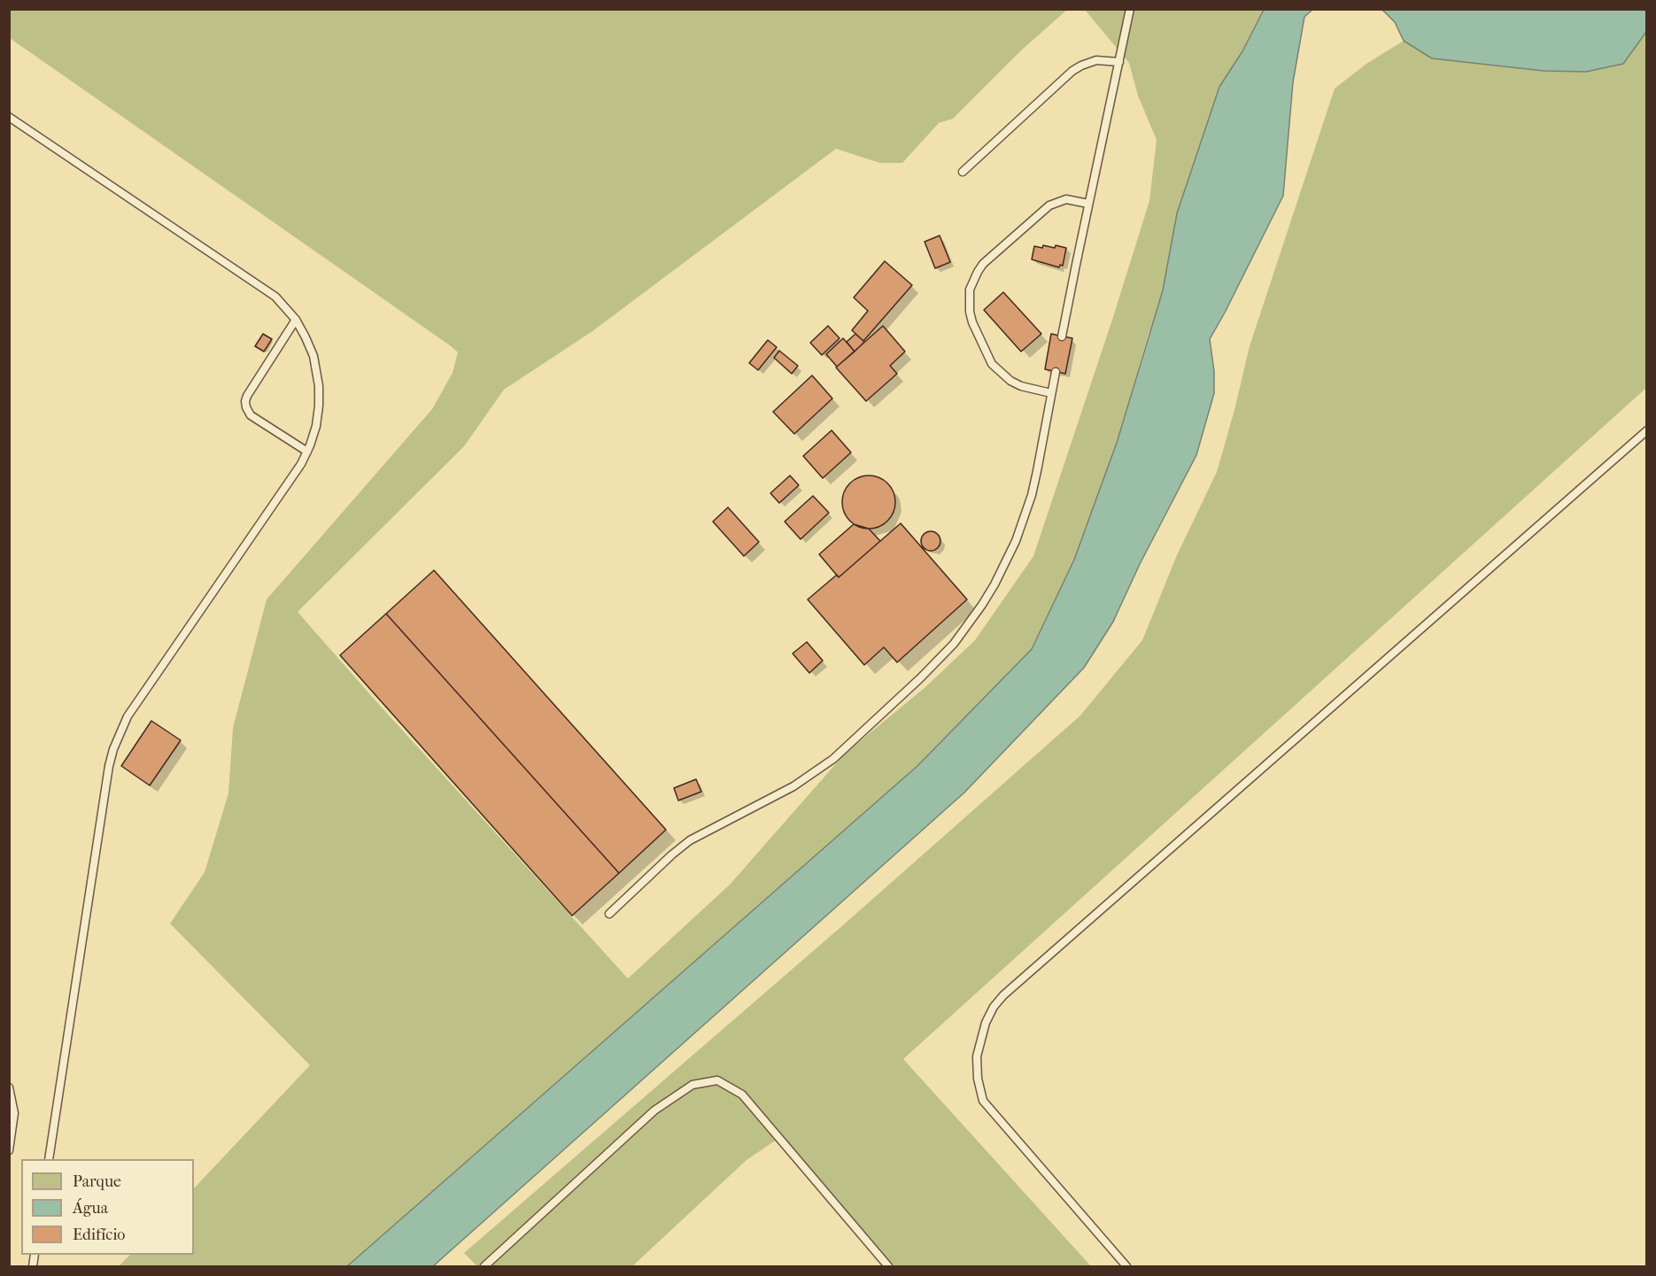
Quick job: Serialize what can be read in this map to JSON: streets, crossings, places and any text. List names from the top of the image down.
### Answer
{
  "legend": ["Parque", "Água", "Edifício"]
}
